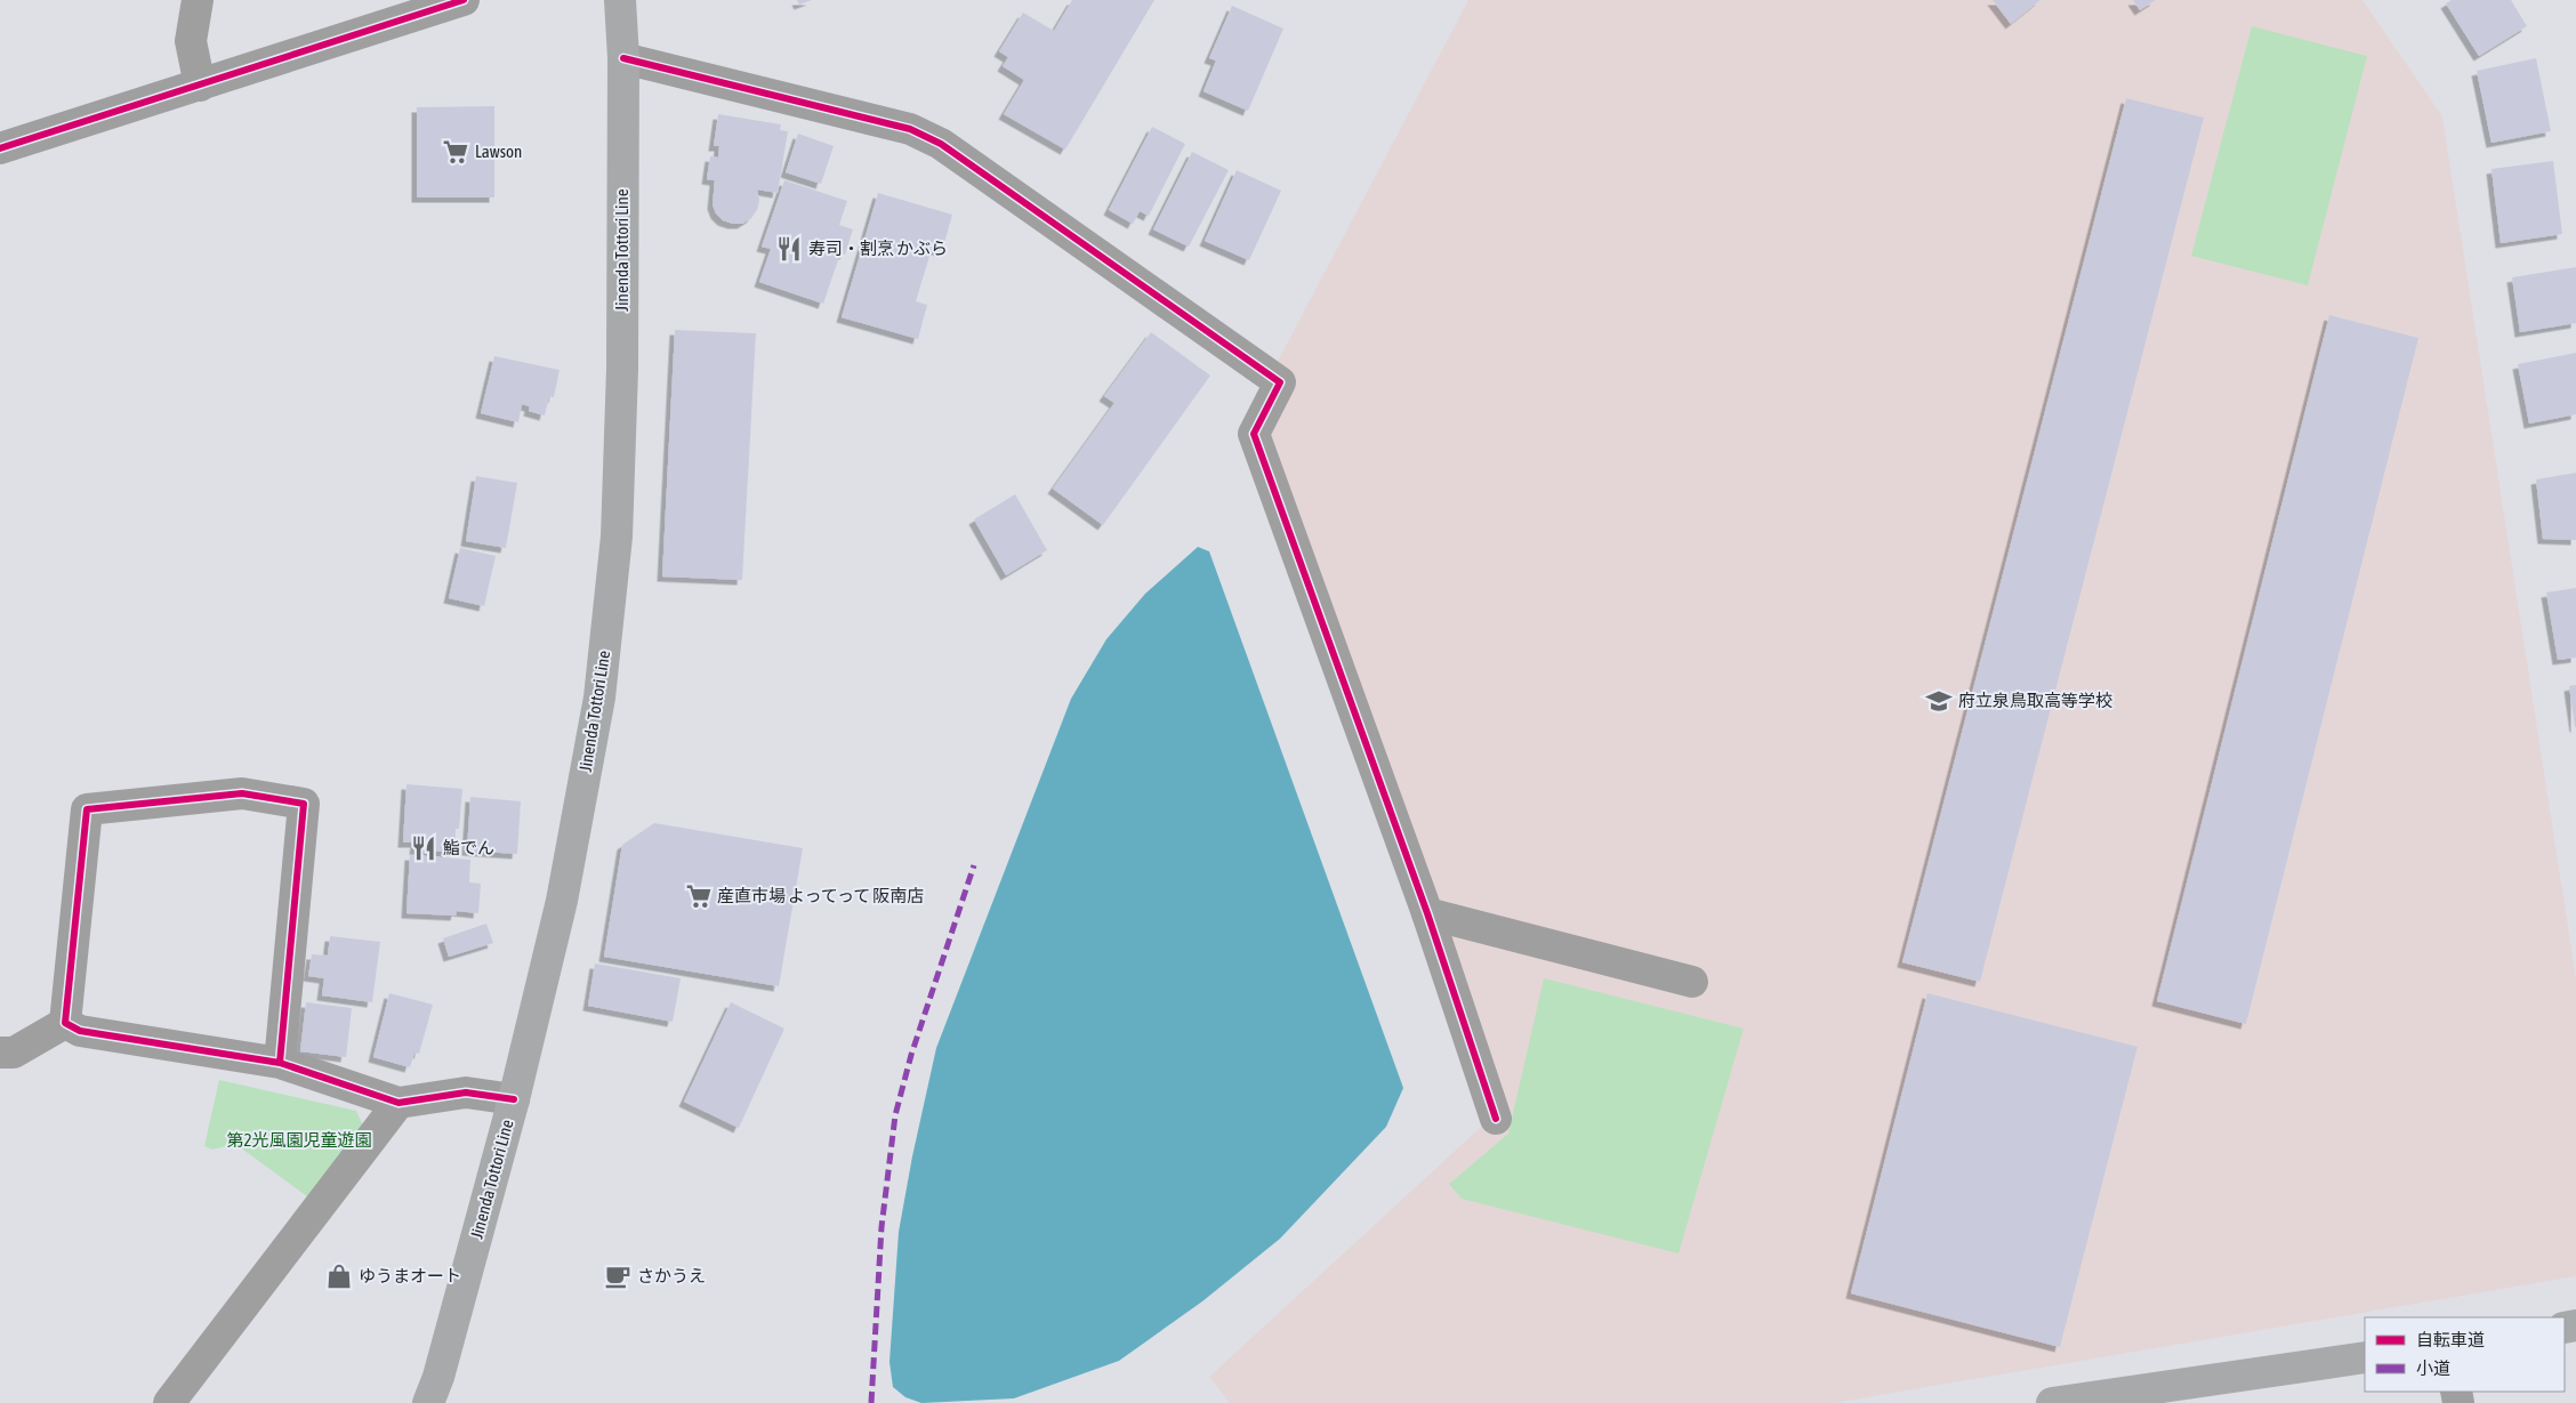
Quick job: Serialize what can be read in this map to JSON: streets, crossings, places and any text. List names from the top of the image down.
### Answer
{
  "streets": {
    "main road": ["Jinenda Tottori Line"]
  },
  "parks": ["第2光風園児童遊園"],
  "places": {
    "supermarket": ["Lawson", "産直市場 よってって 阪南店"],
    "restaurant": ["寿司・割烹 かぶら", "鮨でん"],
    "school or university": ["府立泉鳥取高等学校"],
    "shop": ["ゆうまオート"],
    "cafe": ["さかうえ"]
  },
  "legend": ["自転車道", "小道"]
}
